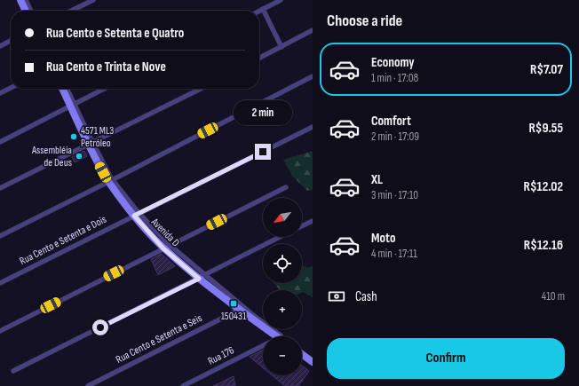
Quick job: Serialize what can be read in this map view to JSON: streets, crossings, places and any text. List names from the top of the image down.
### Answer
{
  "streets": {
    "street": [
      "Avenida D",
      "Rua Cento e Setenta e Dois",
      "Rua Cento e Setenta e Seis",
      "Rua 176"
    ]
  },
  "crossings": [
    ["Avenida D", "Rua Cento e Setenta e Dois"],
    ["Avenida D", "Rua Cento e Setenta e Seis"]
  ],
  "places": {
    "other": ["4571 ML3 Petróleo", "Assembléia de Deus"],
    "transit": ["150431"]
  },
  "north": "bottom left",
  "page": {
    "heading": "Choose a ride",
    "banner": ["Rua Cento e Setenta e Quatro", "Rua Cento e Trinta e Nove"],
    "list": [
      {
        "name": "Economy",
        "note": "1 min · 17:08",
        "value": "R$7.07"
      },
      {
        "name": "Comfort",
        "note": "2 min · 17:09",
        "value": "R$9.55"
      },
      {
        "name": "XL",
        "note": "3 min · 17:10",
        "value": "R$12.02"
      },
      {
        "name": "Moto",
        "note": "4 min · 17:11",
        "value": "R$12.16"
      }
    ],
    "bubble": "2 min",
    "map_buttons": ["+", "−"],
    "pay": ["Cash", "410 m"],
    "buttons": "Confirm"
  }
}
